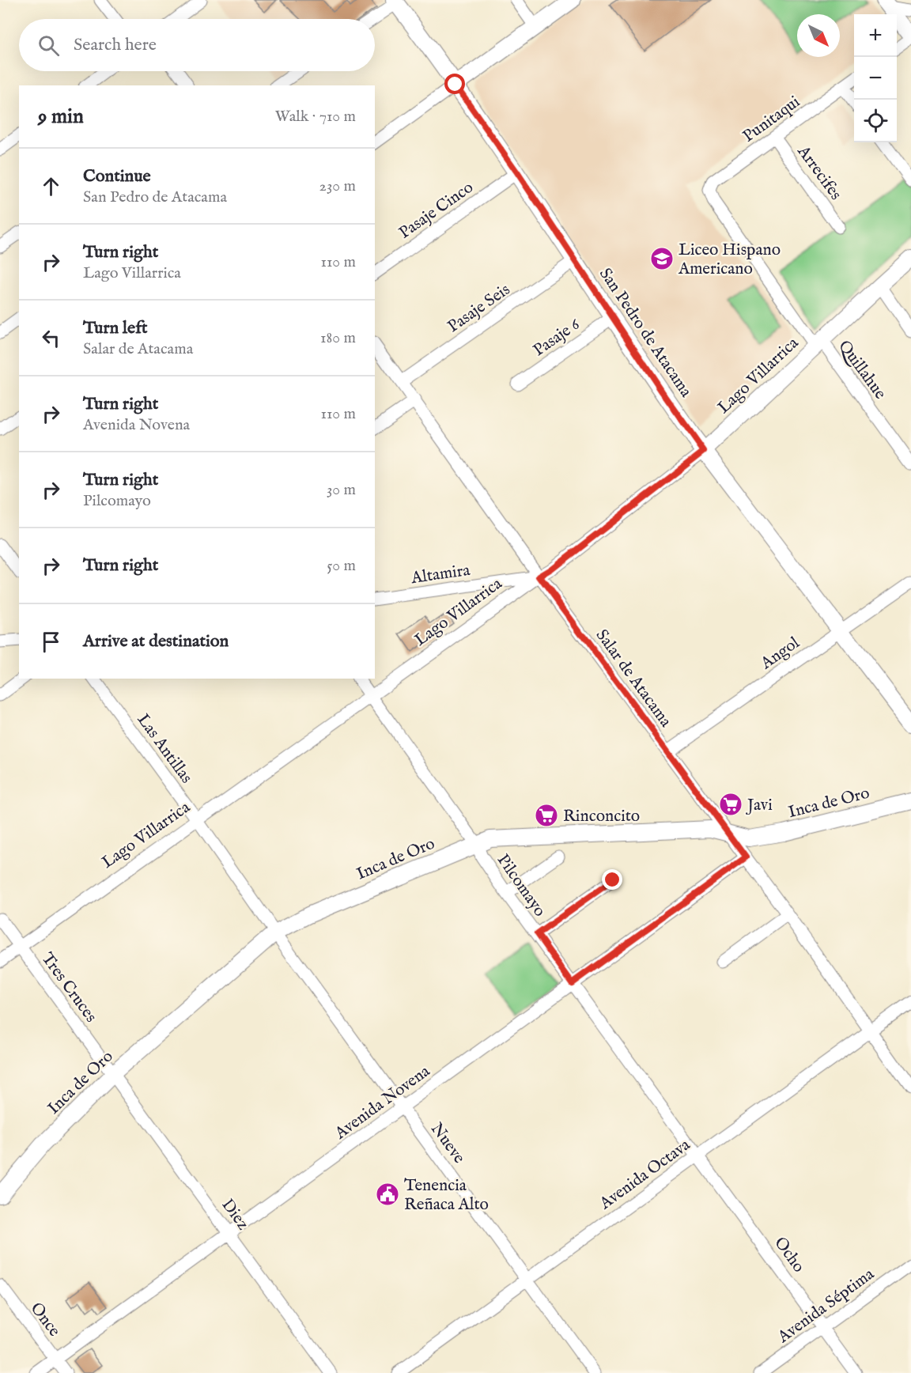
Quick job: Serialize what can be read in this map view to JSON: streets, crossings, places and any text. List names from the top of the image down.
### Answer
{
  "streets": {
    "street": [
      "Punitaqui",
      "Arrecifes",
      "Pasaje Cinco",
      "Pasaje Seis",
      "San Pedro de Atacama",
      "Pasaje 6",
      "Quillahue",
      "Lago Villarrica",
      "Altamira",
      "Angol",
      "Salar de Atacama",
      "Las Antillas",
      "Inca de Oro",
      "Pilcomayo",
      "Tres Cruces",
      "Avenida Novena",
      "Nueve",
      "Avenida Octava",
      "Diez",
      "Ocho",
      "Avenida Séptima",
      "Once"
    ]
  },
  "crossings": [
    ["Punitaqui", "Arrecifes"],
    ["Punitaqui", "Quillahue"],
    ["Pasaje Cinco", "San Pedro de Atacama"],
    ["Pasaje Seis", "San Pedro de Atacama"],
    ["Pasaje Seis", "Salar de Atacama"],
    ["San Pedro de Atacama", "Pasaje 6"],
    ["San Pedro de Atacama", "Lago Villarrica"],
    ["San Pedro de Atacama", "Angol"],
    ["Quillahue", "Lago Villarrica"],
    ["Lago Villarrica", "Altamira"],
    ["Lago Villarrica", "Salar de Atacama"],
    ["Lago Villarrica", "Las Antillas"],
    ["Lago Villarrica", "Pilcomayo"],
    ["Lago Villarrica", "Tres Cruces"],
    ["Altamira", "Salar de Atacama"],
    ["Angol", "Salar de Atacama"],
    ["Salar de Atacama", "Inca de Oro"],
    ["Salar de Atacama", "Avenida Novena"],
    ["Salar de Atacama", "Avenida Octava"],
    ["Las Antillas", "Inca de Oro"],
    ["Las Antillas", "Nueve"],
    ["Inca de Oro", "Pilcomayo"],
    ["Inca de Oro", "Tres Cruces"],
    ["Inca de Oro", "Nueve"],
    ["Inca de Oro", "Diez"],
    ["Pilcomayo", "Avenida Novena"],
    ["Pilcomayo", "Avenida Octava"],
    ["Pilcomayo", "Ocho"],
    ["Tres Cruces", "Diez"],
    ["Avenida Novena", "Nueve"],
    ["Avenida Novena", "Diez"],
    ["Avenida Novena", "Once"],
    ["Nueve", "Avenida Octava"],
    ["Avenida Octava", "Ocho"],
    ["Ocho", "Avenida Séptima"]
  ],
  "places": {
    "school or university": ["Liceo Hispano Americano"],
    "supermarket": ["Javi", "Rinconcito"],
    "public building": ["Tenencia Reñaca Alto"]
  },
  "north": "bottom right",
  "page": {
    "map_buttons": ["+", "−"],
    "search": "Search here",
    "heading": ["9 min", "Walk · 710 m"],
    "list": [
      ["Continue", "San Pedro de Atacama", "230 m"],
      ["Turn right", "Lago Villarrica", "110 m"],
      ["Turn left", "Salar de Atacama", "180 m"],
      ["Turn right", "Avenida Novena", "110 m"],
      ["Turn right", "Pilcomayo", "30 m"],
      ["Turn right", "50 m"],
      "Arrive at destination"
    ]
  }
}
